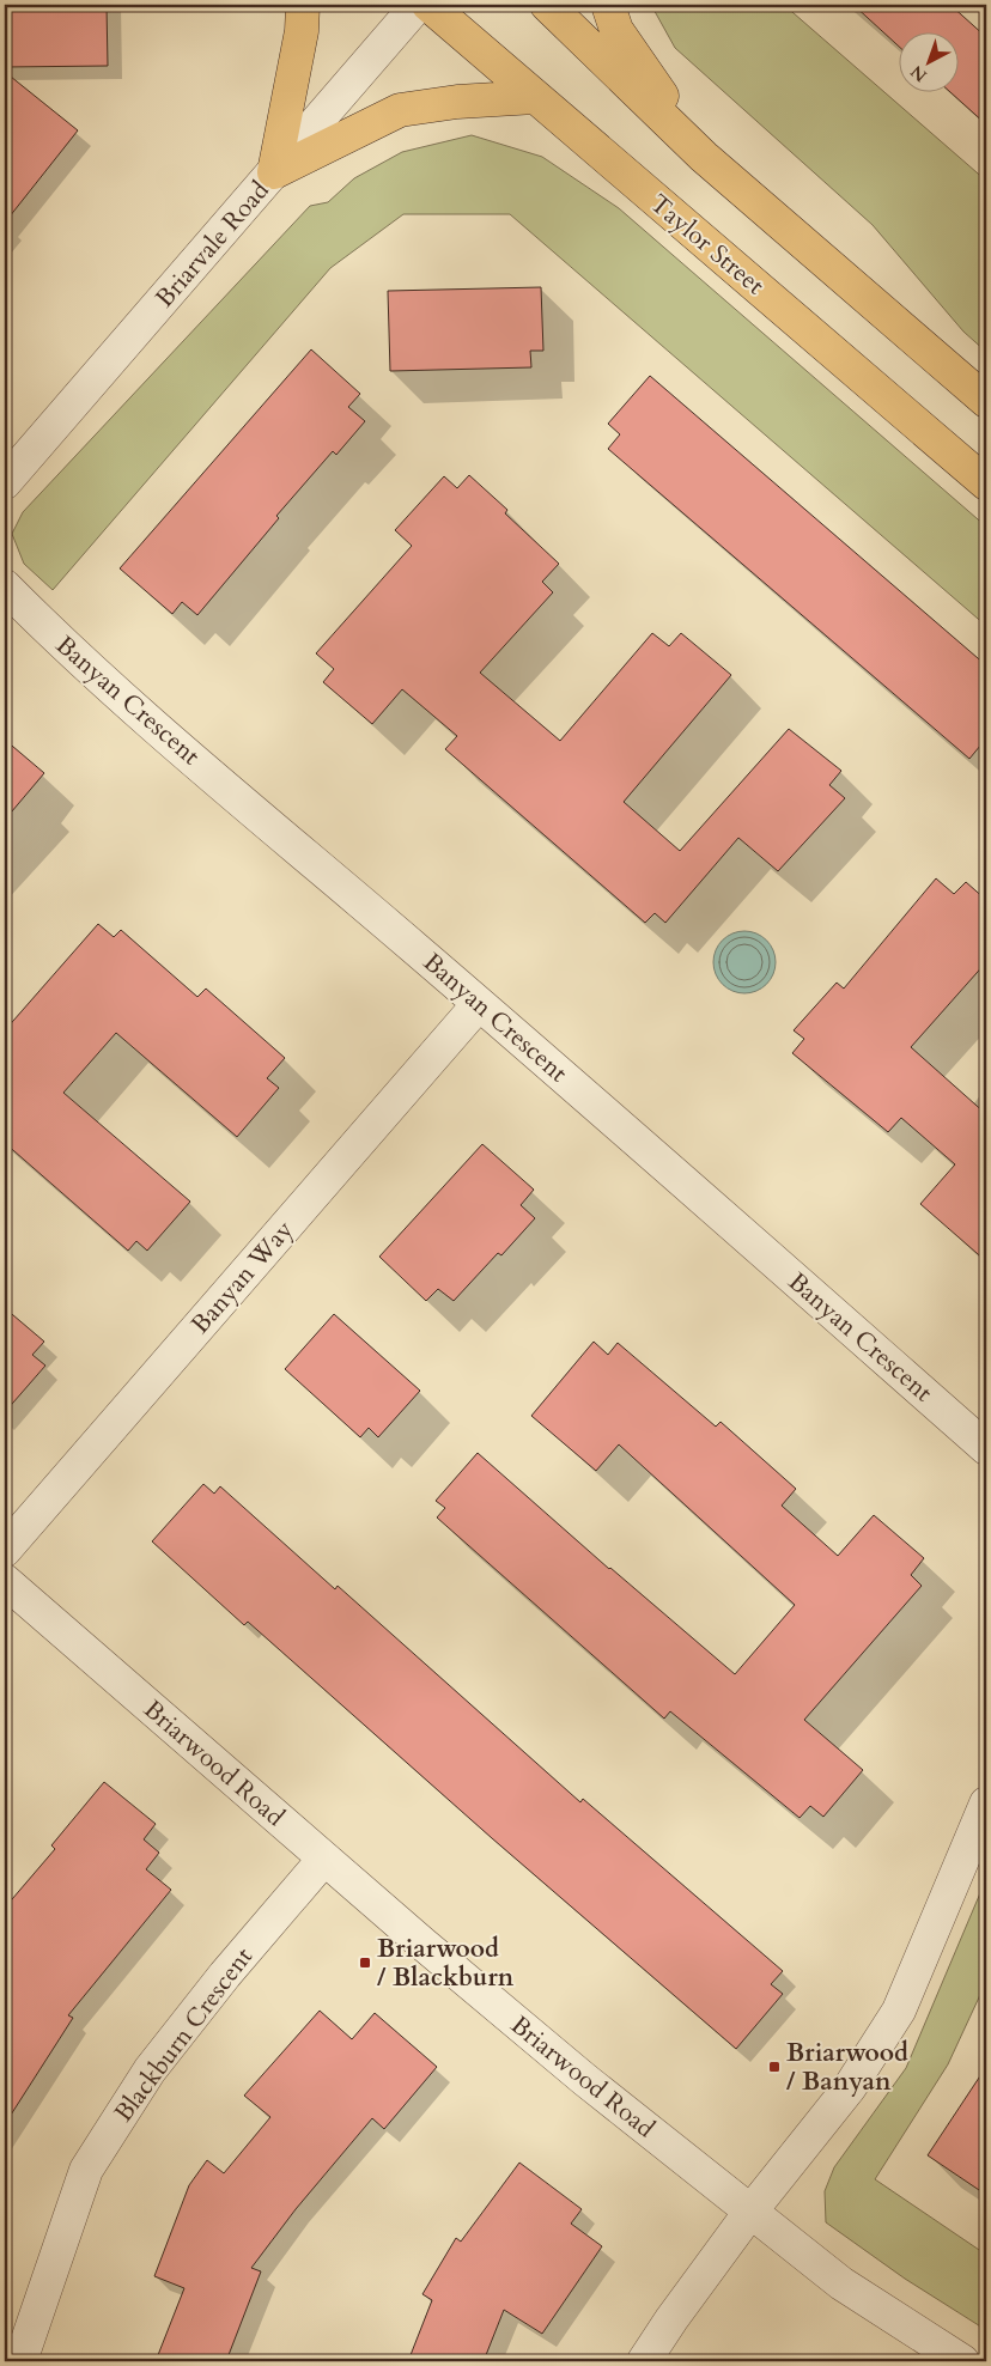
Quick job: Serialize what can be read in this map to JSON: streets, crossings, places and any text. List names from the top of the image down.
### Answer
{
  "streets": {
    "main road": ["Taylor Street"],
    "street": [
      "Briarvale Road",
      "Banyan Crescent",
      "Banyan Way",
      "Briarwood Road",
      "Blackburn Crescent"
    ]
  },
  "crossings": [
    ["Banyan Crescent", "Banyan Way"],
    ["Briarwood Road", "Blackburn Crescent"]
  ],
  "places": {
    "transit": ["Briarwood / Blackburn", "Briarwood / Banyan"]
  },
  "north": "bottom left"
}
